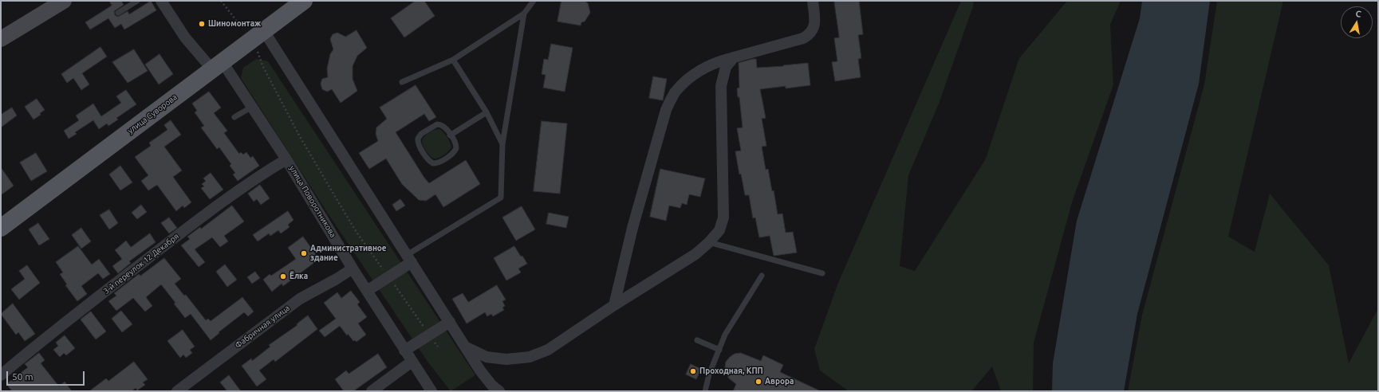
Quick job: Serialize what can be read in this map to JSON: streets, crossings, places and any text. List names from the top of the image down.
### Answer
{
  "streets": {
    "main road": ["улица Суворова"],
    "street": ["улица Поворотникова", "3-й переулок 12 Декабря", "Фабричная улица"]
  },
  "crossings": [
    ["улица Суворова", "улица Поворотникова"],
    ["улица Поворотникова", "3-й переулок 12 Декабря"],
    ["улица Поворотникова", "Фабричная улица"]
  ],
  "places": [
    "Шиномонтаж",
    "Административное здание",
    "Ёлка",
    "Проходная, КПП",
    "Аврора"
  ],
  "scale_bar": "50 m",
  "north": "top"
}
